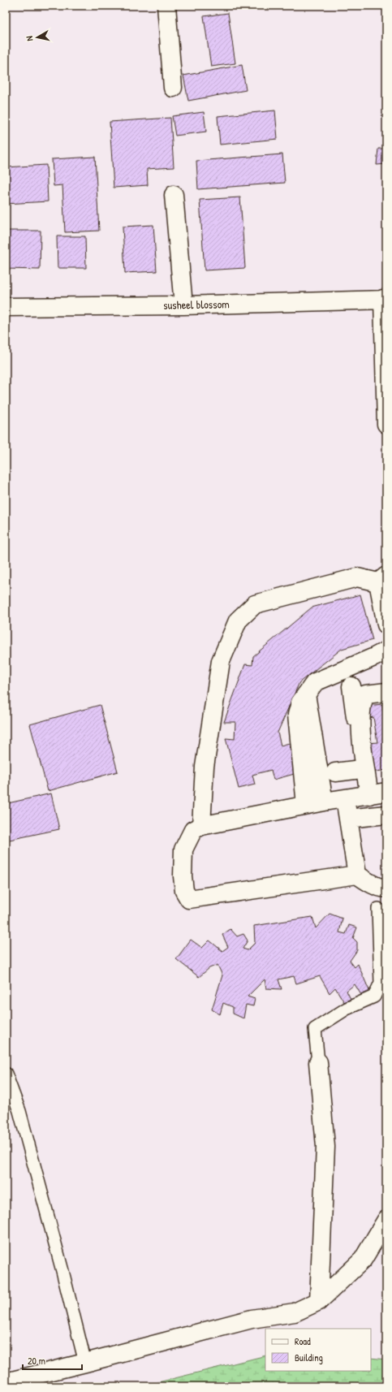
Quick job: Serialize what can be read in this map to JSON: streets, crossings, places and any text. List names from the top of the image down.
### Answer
{
  "streets": {
    "street": ["susheel blossom"]
  },
  "legend": ["Road", "Building"],
  "scale_bar": "20 m",
  "north": "left"
}
